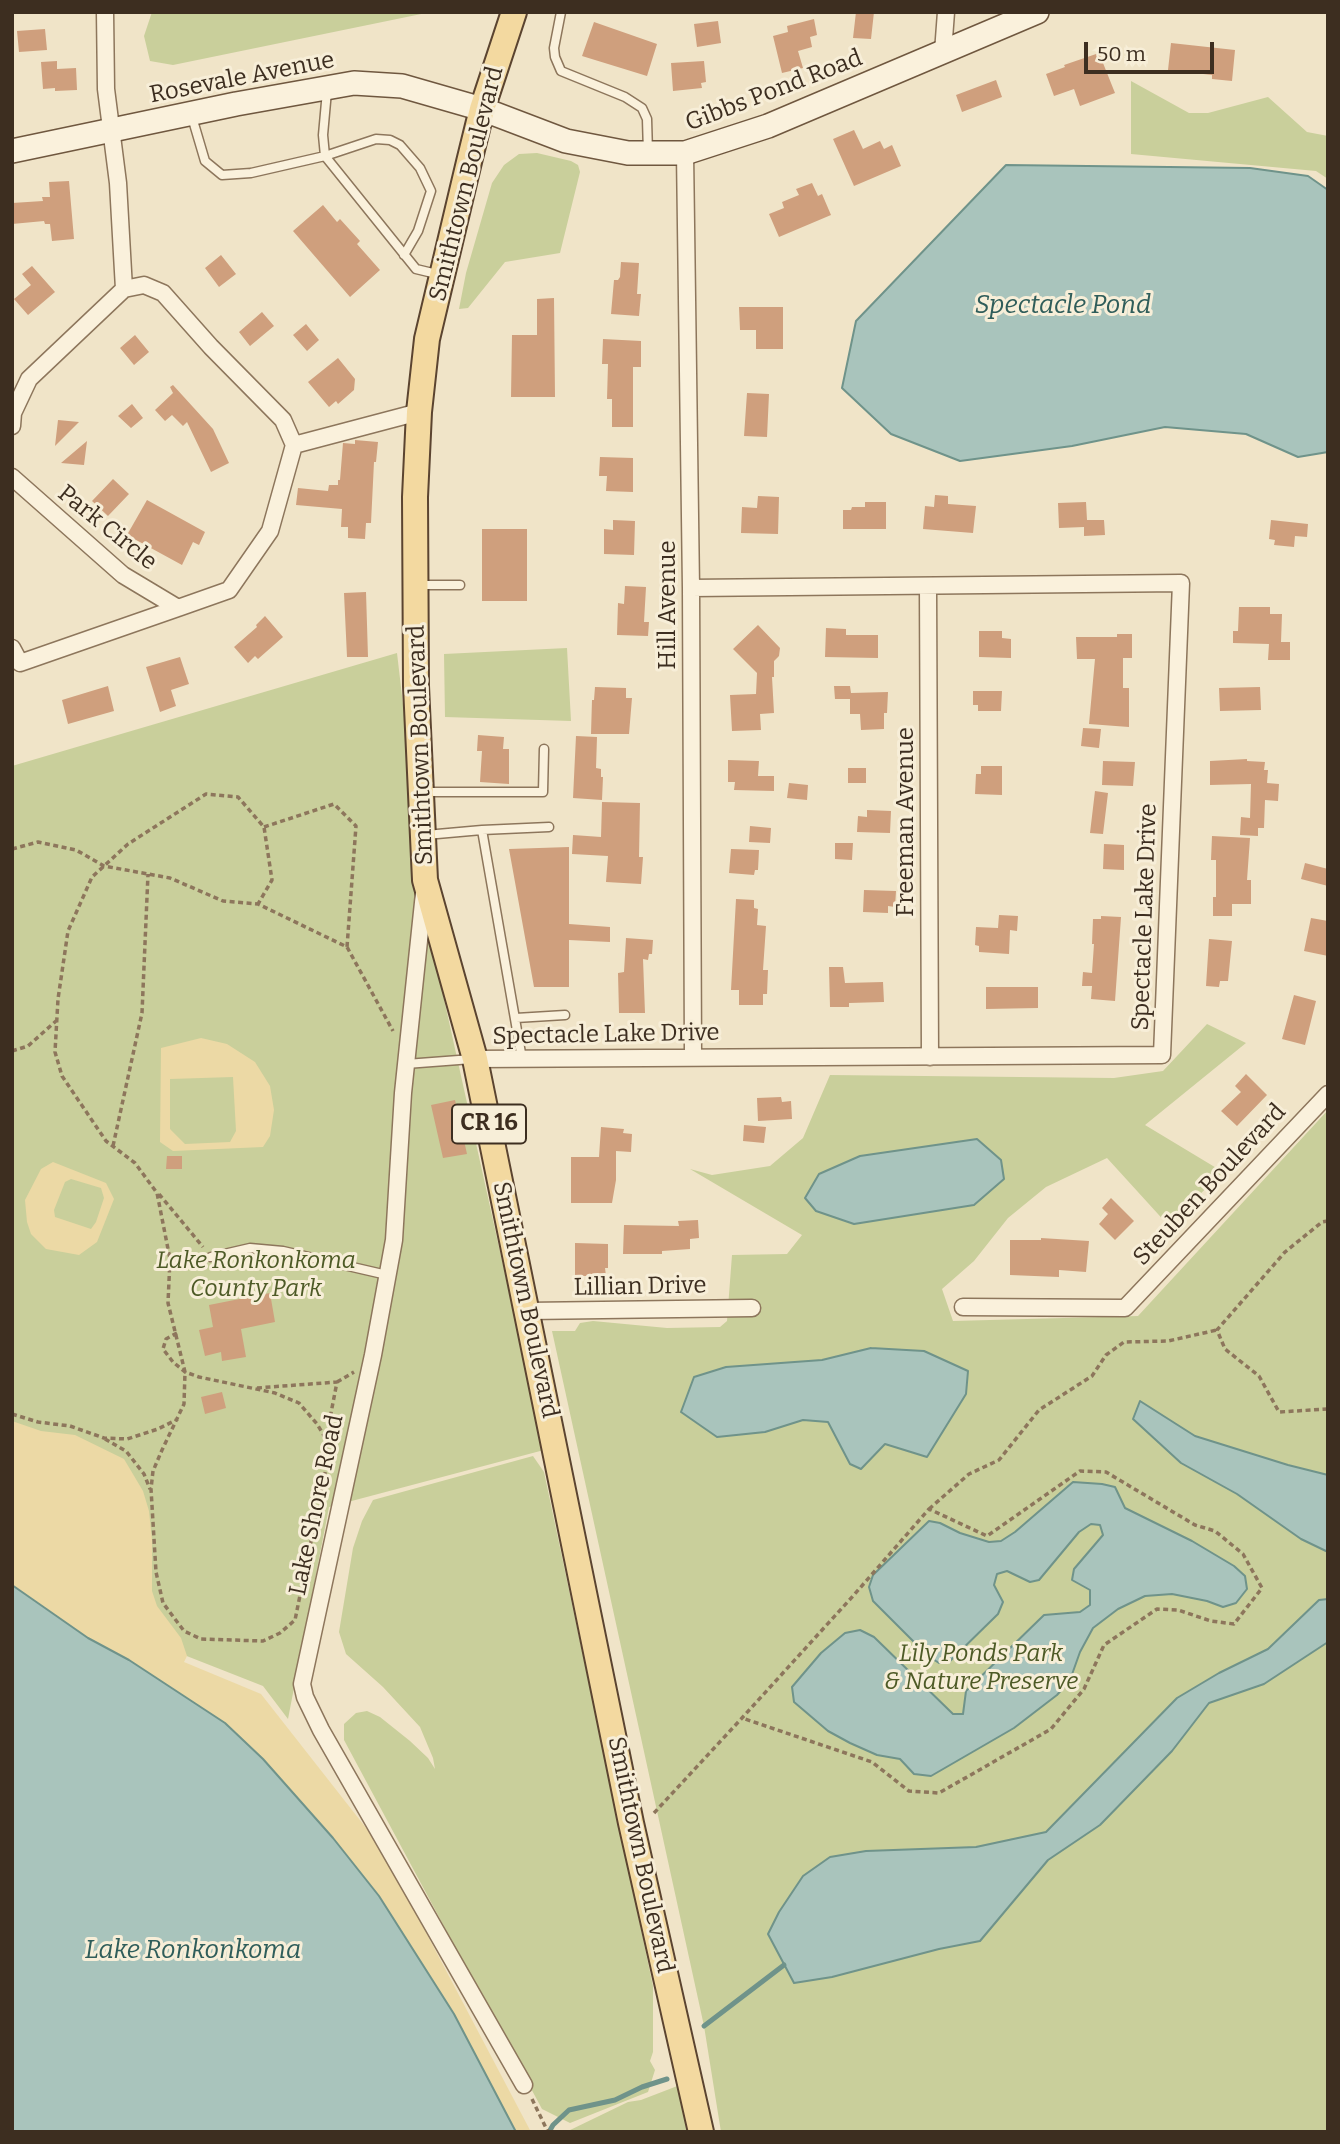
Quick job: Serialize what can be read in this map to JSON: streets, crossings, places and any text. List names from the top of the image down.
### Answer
{
  "streets": {
    "main road": ["Smithtown Boulevard", "CR 16"],
    "street": [
      "Rosevale Avenue",
      "Gibbs Pond Road",
      "Park Circle",
      "Hill Avenue",
      "Freeman Avenue",
      "Spectacle Lake Drive",
      "Steuben Boulevard",
      "Lillian Drive",
      "Lake Shore Road"
    ]
  },
  "crossings": [
    ["Rosevale Avenue", "Gibbs Pond Road"],
    ["Rosevale Avenue", "Smithtown Boulevard"],
    ["Gibbs Pond Road", "Smithtown Boulevard"],
    ["Gibbs Pond Road", "Hill Avenue"],
    ["Smithtown Boulevard", "Spectacle Lake Drive"],
    ["Smithtown Boulevard", "Lillian Drive"],
    ["Smithtown Boulevard", "Lake Shore Road"],
    ["Hill Avenue", "Spectacle Lake Drive"],
    ["Freeman Avenue", "Spectacle Lake Drive"]
  ],
  "water": ["Spectacle Pond", "Lake Ronkonkoma"],
  "parks": ["Lake Ronkonkoma County Park", "Lily Ponds Park & Nature Preserve"],
  "scale_bar": "50 m"
}
